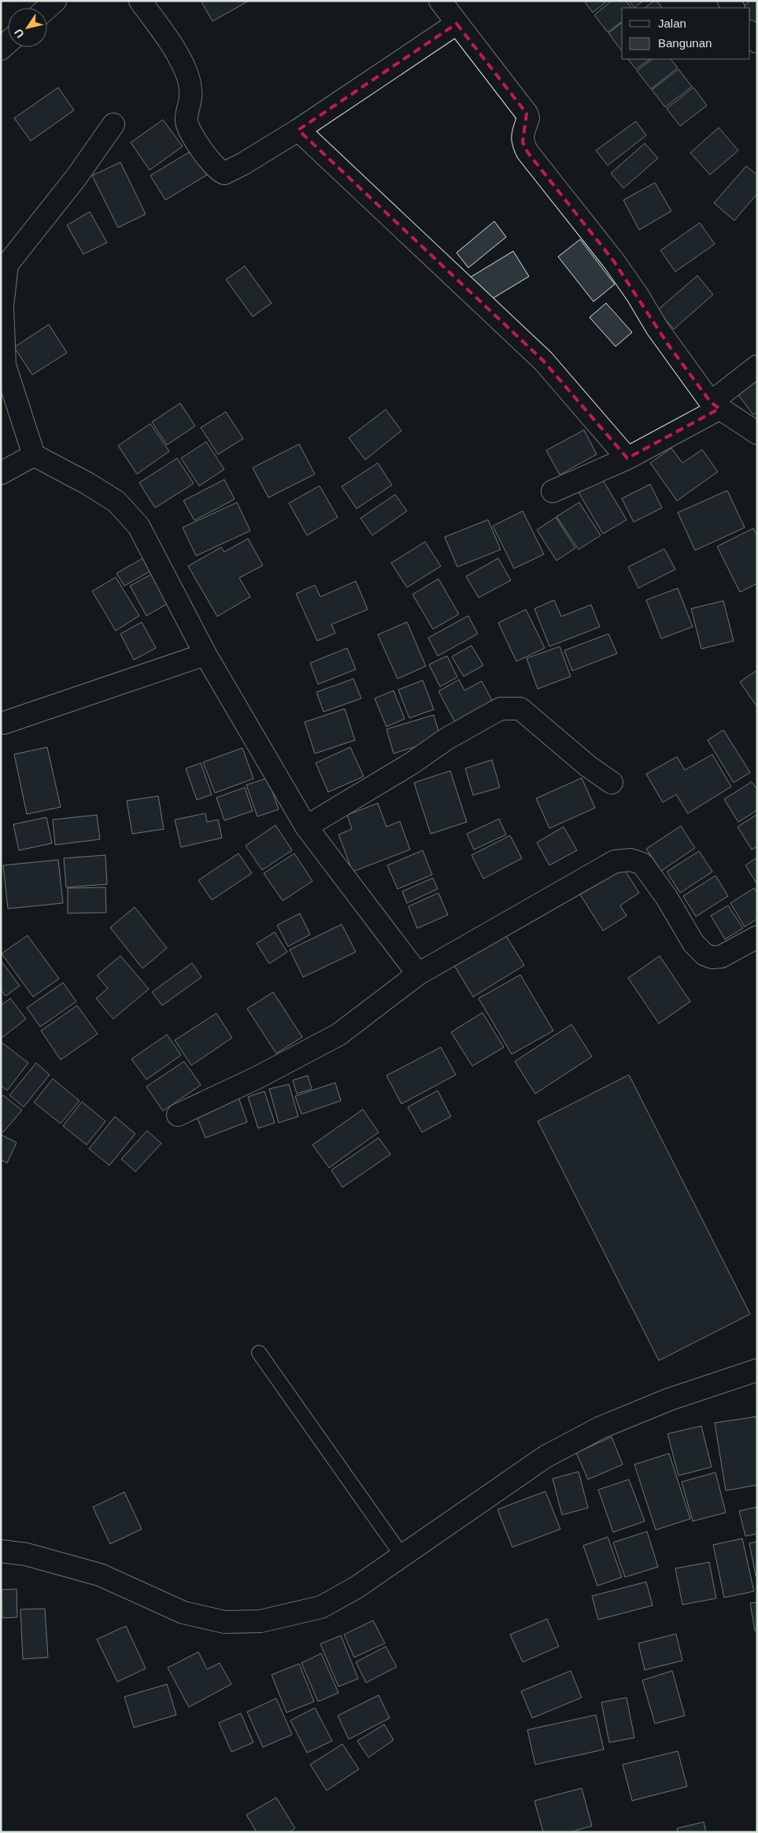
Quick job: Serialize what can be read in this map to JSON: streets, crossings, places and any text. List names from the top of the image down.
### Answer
{
  "legend": ["Jalan", "Bangunan"],
  "north": "bottom left"
}
